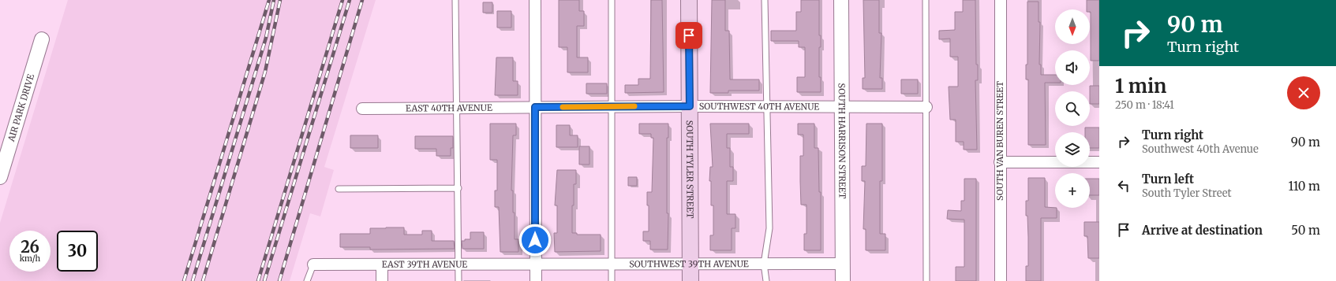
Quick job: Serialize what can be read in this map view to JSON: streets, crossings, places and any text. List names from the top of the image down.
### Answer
{
  "streets": {
    "main road": ["SOUTH TYLER STREET"],
    "street": [
      "SOUTHWEST 40TH AVENUE",
      "AIR PARK DRIVE",
      "EAST 40TH AVENUE",
      "SOUTH HARRISON STREET",
      "SOUTH VAN BUREN STREET",
      "EAST 39TH AVENUE",
      "SOUTHWEST 39TH AVENUE"
    ]
  },
  "crossings": [
    ["SOUTHWEST 40TH AVENUE", "EAST 40TH AVENUE"],
    ["SOUTHWEST 40TH AVENUE", "SOUTH HARRISON STREET"],
    ["SOUTHWEST 40TH AVENUE", "SOUTH TYLER STREET"],
    ["SOUTH HARRISON STREET", "SOUTHWEST 39TH AVENUE"],
    ["SOUTH TYLER STREET", "SOUTHWEST 39TH AVENUE"],
    ["EAST 39TH AVENUE", "SOUTHWEST 39TH AVENUE"]
  ],
  "north": "bottom",
  "page": {
    "turn": ["90 m", "Turn right"],
    "map_buttons": "+",
    "heading": ["1 min", "250 m · 18:41"],
    "list": [
      {
        "name": "Turn right",
        "note": "Southwest 40th Avenue",
        "value": "90 m"
      },
      {
        "name": "Turn left",
        "note": "South Tyler Street",
        "value": "110 m"
      },
      {
        "name": "Arrive at destination",
        "value": "50 m"
      }
    ],
    "speed": "26 km/h",
    "limit": "30"
  }
}
